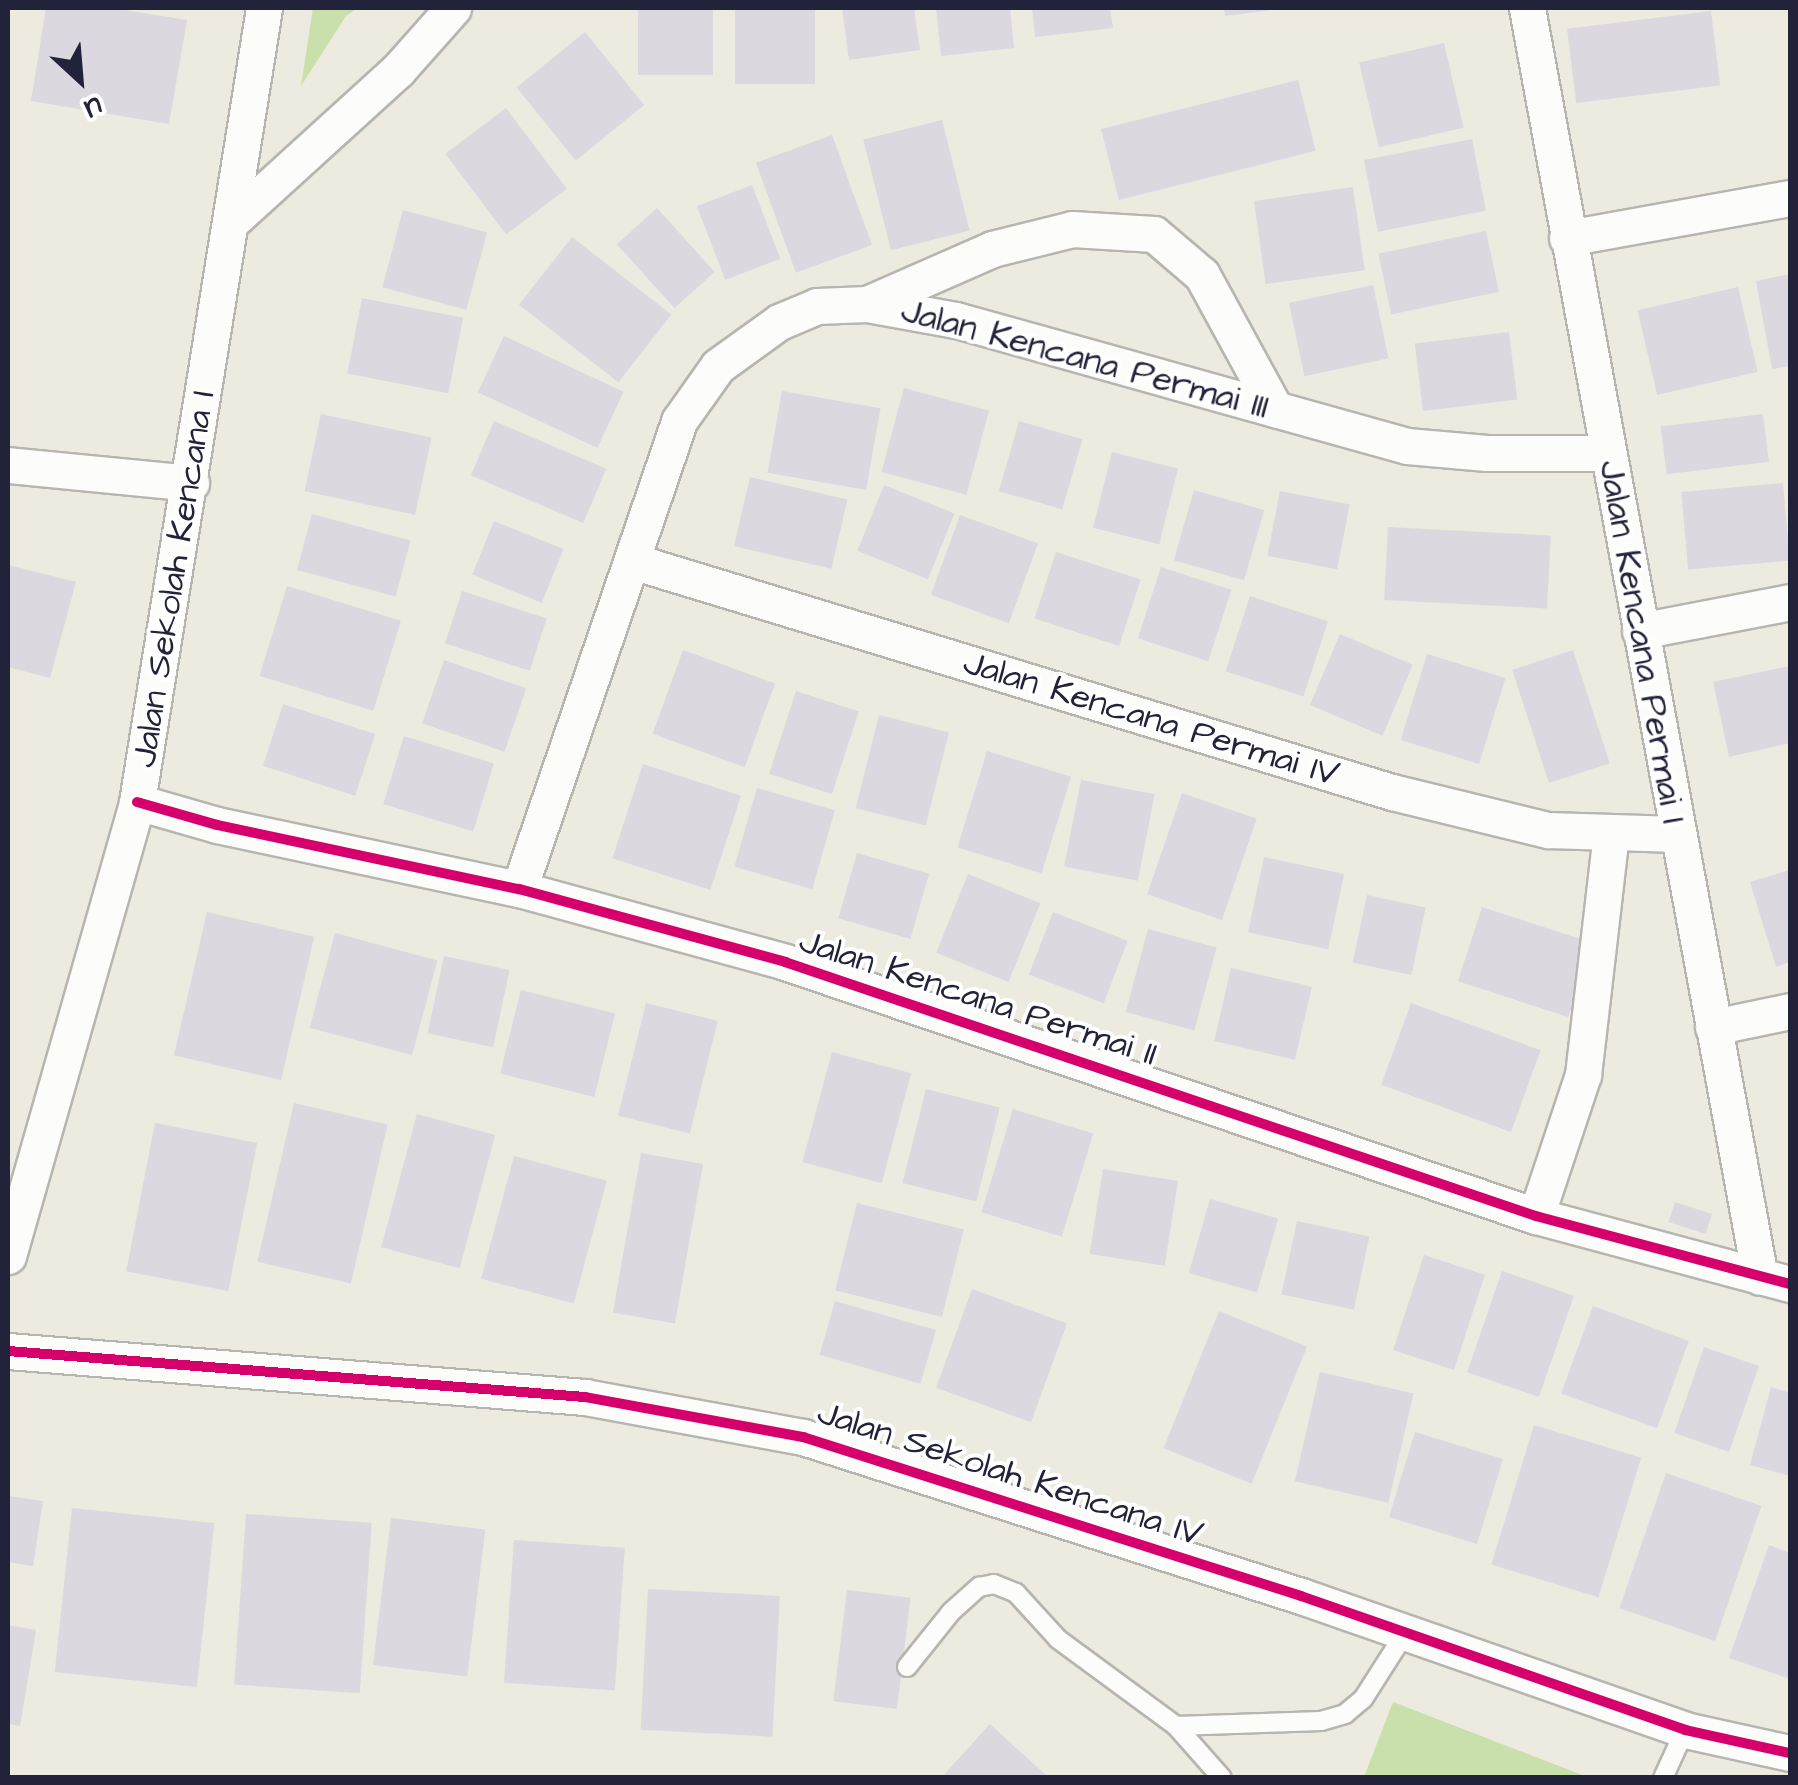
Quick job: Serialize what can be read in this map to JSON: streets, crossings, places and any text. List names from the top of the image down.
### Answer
{
  "streets": {
    "street": [
      "Jalan Kencana Permai III",
      "Jalan Sekolah Kencana I",
      "Jalan Kencana Permai I",
      "Jalan Kencana Permai IV",
      "Jalan Kencana Permai II",
      "Jalan Sekolah Kencana IV"
    ]
  },
  "crossings": [
    ["Jalan Kencana Permai III", "Jalan Kencana Permai I"],
    ["Jalan Kencana Permai III", "Jalan Kencana Permai IV"],
    ["Jalan Kencana Permai III", "Jalan Kencana Permai II"],
    ["Jalan Sekolah Kencana I", "Jalan Kencana Permai II"],
    ["Jalan Kencana Permai I", "Jalan Kencana Permai IV"],
    ["Jalan Kencana Permai I", "Jalan Kencana Permai II"]
  ],
  "north": "bottom right"
}
